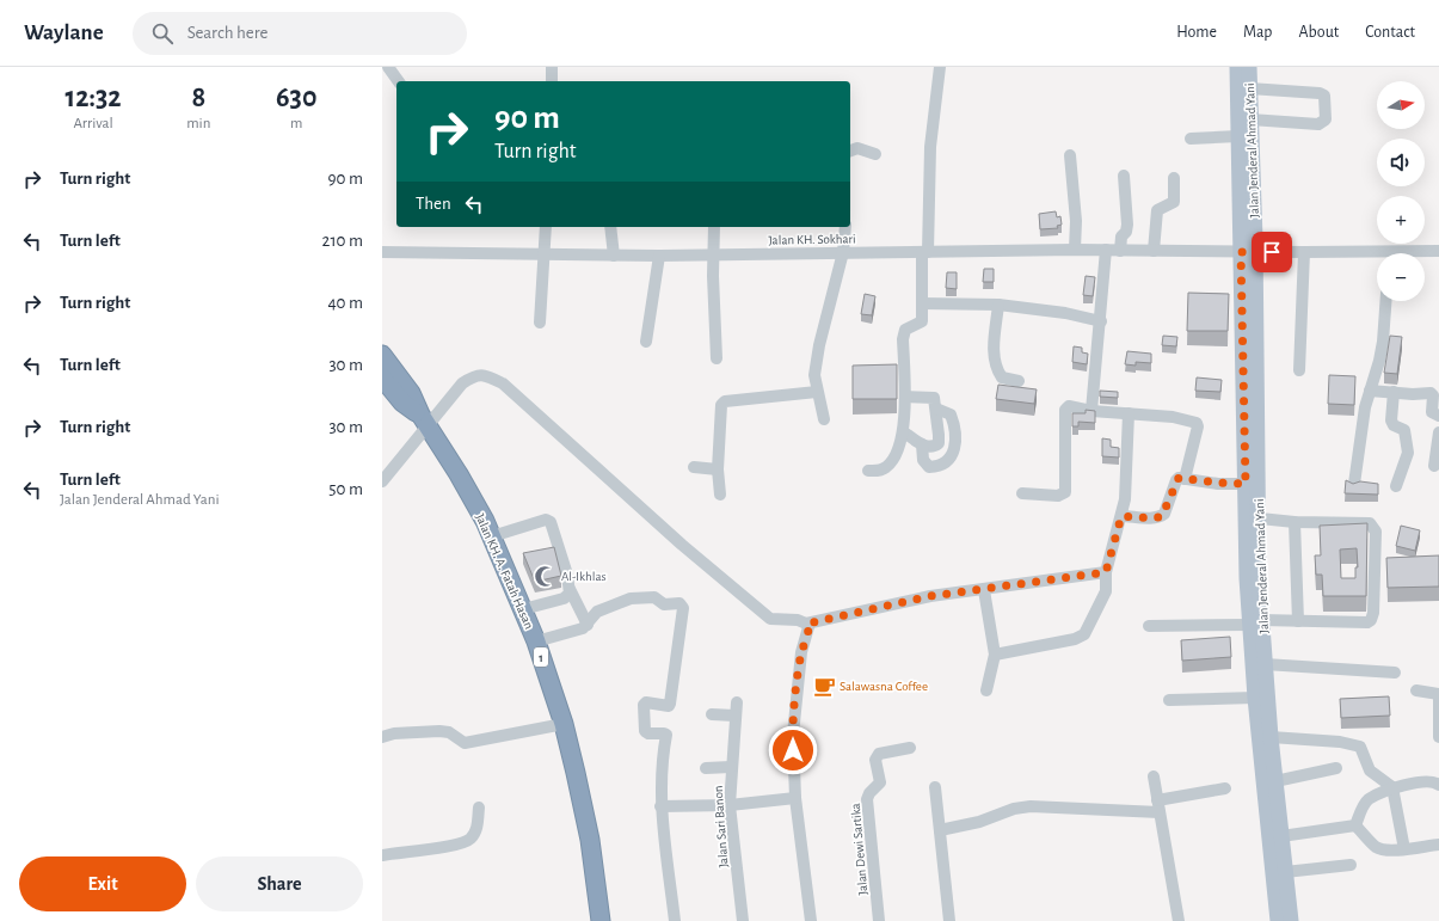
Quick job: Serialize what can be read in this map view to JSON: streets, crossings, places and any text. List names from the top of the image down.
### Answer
{
  "streets": {
    "highway": ["Jalan KH. A. Fatah Hasan", "1"],
    "main road": ["Jalan Jenderal Ahmad Yani"],
    "street": ["Jalan KH. Sokhari", "Jalan Sari Banon", "Jalan Dewi Sartika"]
  },
  "crossings": [
    ["Jalan Jenderal Ahmad Yani", "Jalan KH. Sokhari"],
    ["Jalan KH. A. Fatah Hasan", "1"]
  ],
  "places": {
    "mosque": ["Al-Ikhlas"],
    "cafe": ["Salawasna Coffee"]
  },
  "north": "right",
  "page": {
    "header": "Waylane",
    "search": "Search here",
    "nav": [
      "Home",
      "Map",
      "About",
      "Contact"
    ],
    "eta": [
      "12:32",
      "Arrival",
      "8",
      "min",
      "630",
      "m"
    ],
    "map_buttons": ["+", "−"],
    "turn": ["90 m", "Turn right"],
    "list": [
      {
        "name": "Turn right",
        "value": "90 m"
      },
      {
        "name": "Turn left",
        "value": "210 m"
      },
      {
        "name": "Turn right",
        "value": "40 m"
      },
      {
        "name": "Turn left",
        "value": "30 m"
      },
      {
        "name": "Turn right",
        "value": "30 m"
      },
      {
        "name": "Turn left",
        "note": "Jalan Jenderal Ahmad Yani",
        "value": "50 m"
      }
    ],
    "then": "Then",
    "buttons": ["Exit", "Share"]
  }
}
